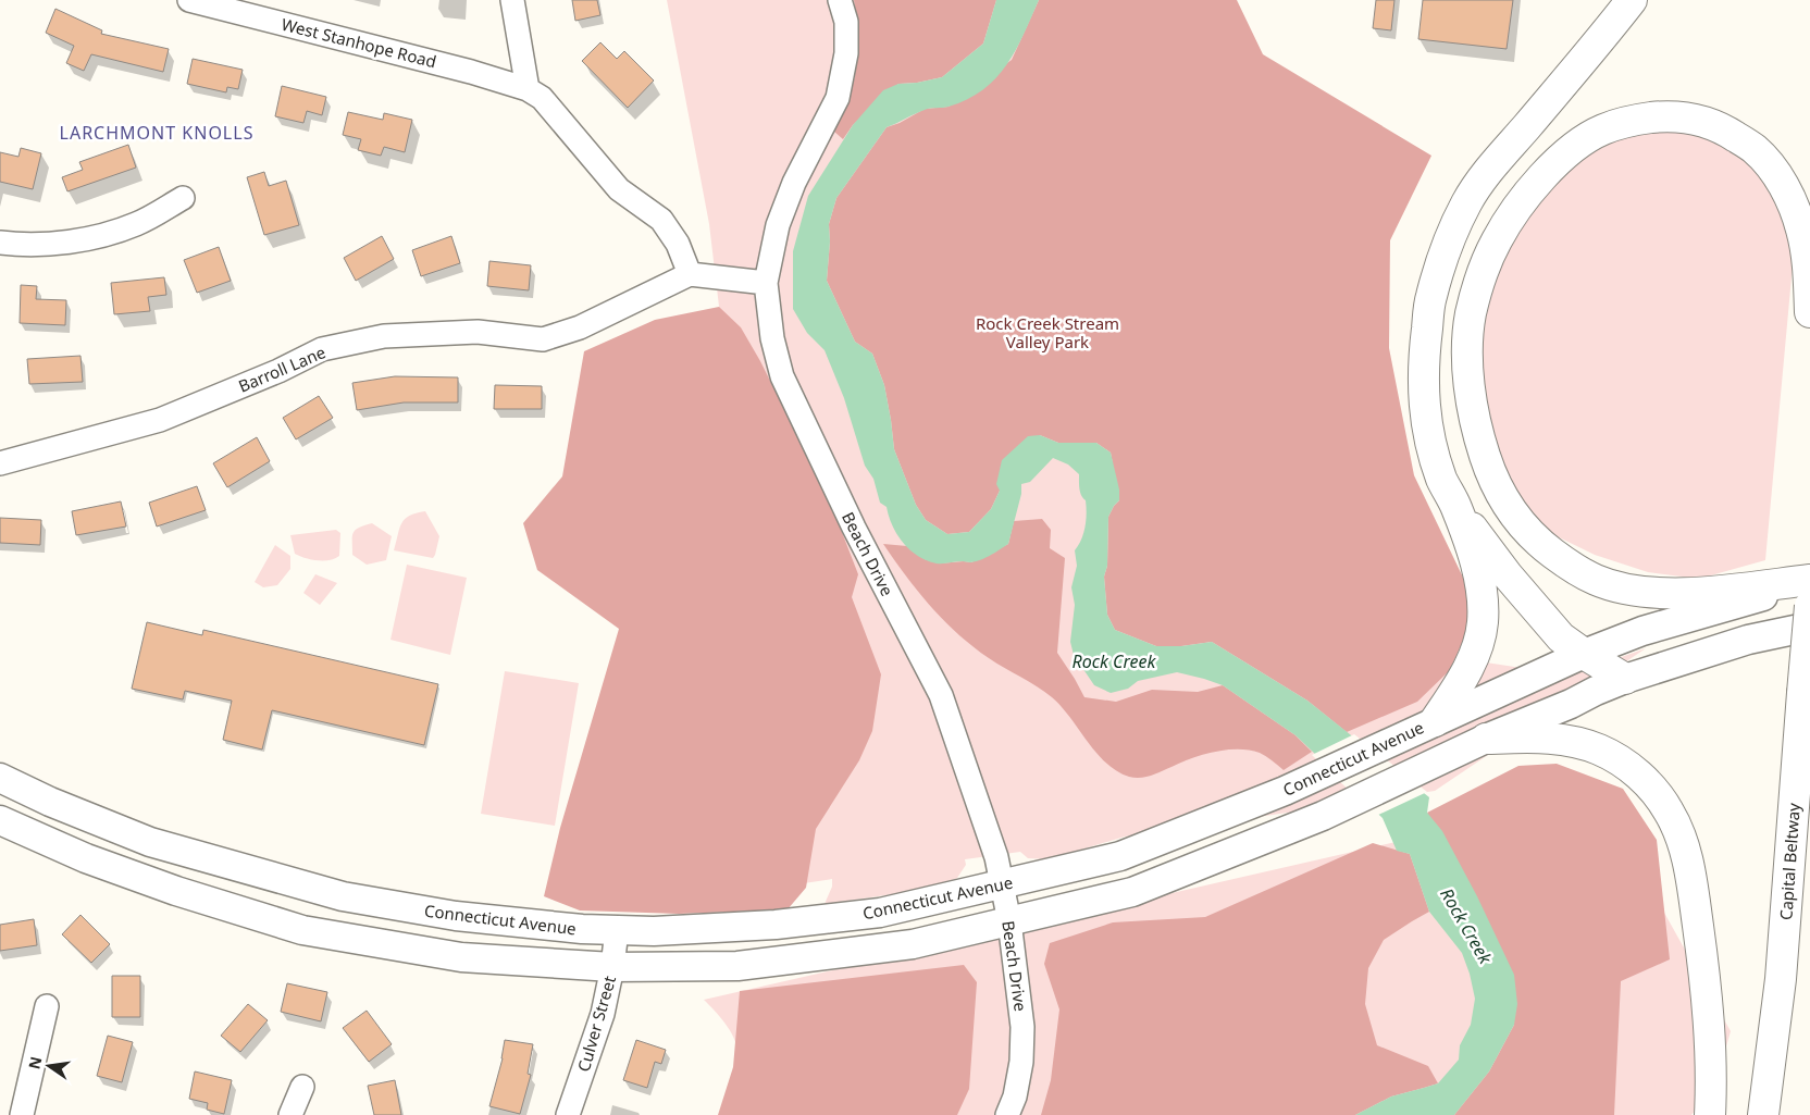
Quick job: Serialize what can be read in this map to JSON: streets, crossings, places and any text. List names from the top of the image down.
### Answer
{
  "streets": {
    "highway": ["Capital Beltway"],
    "main road": ["Connecticut Avenue"],
    "street": [
      "West Stanhope Road",
      "Barroll Lane",
      "Beach Drive",
      "Culver Street"
    ]
  },
  "crossings": [
    ["Beach Drive", "Connecticut Avenue"],
    ["Connecticut Avenue", "Culver Street"]
  ],
  "districts": ["LARCHMONT KNOLLS"],
  "water": ["Rock Creek"],
  "parks": ["Rock Creek Stream Valley Park"],
  "north": "left"
}
